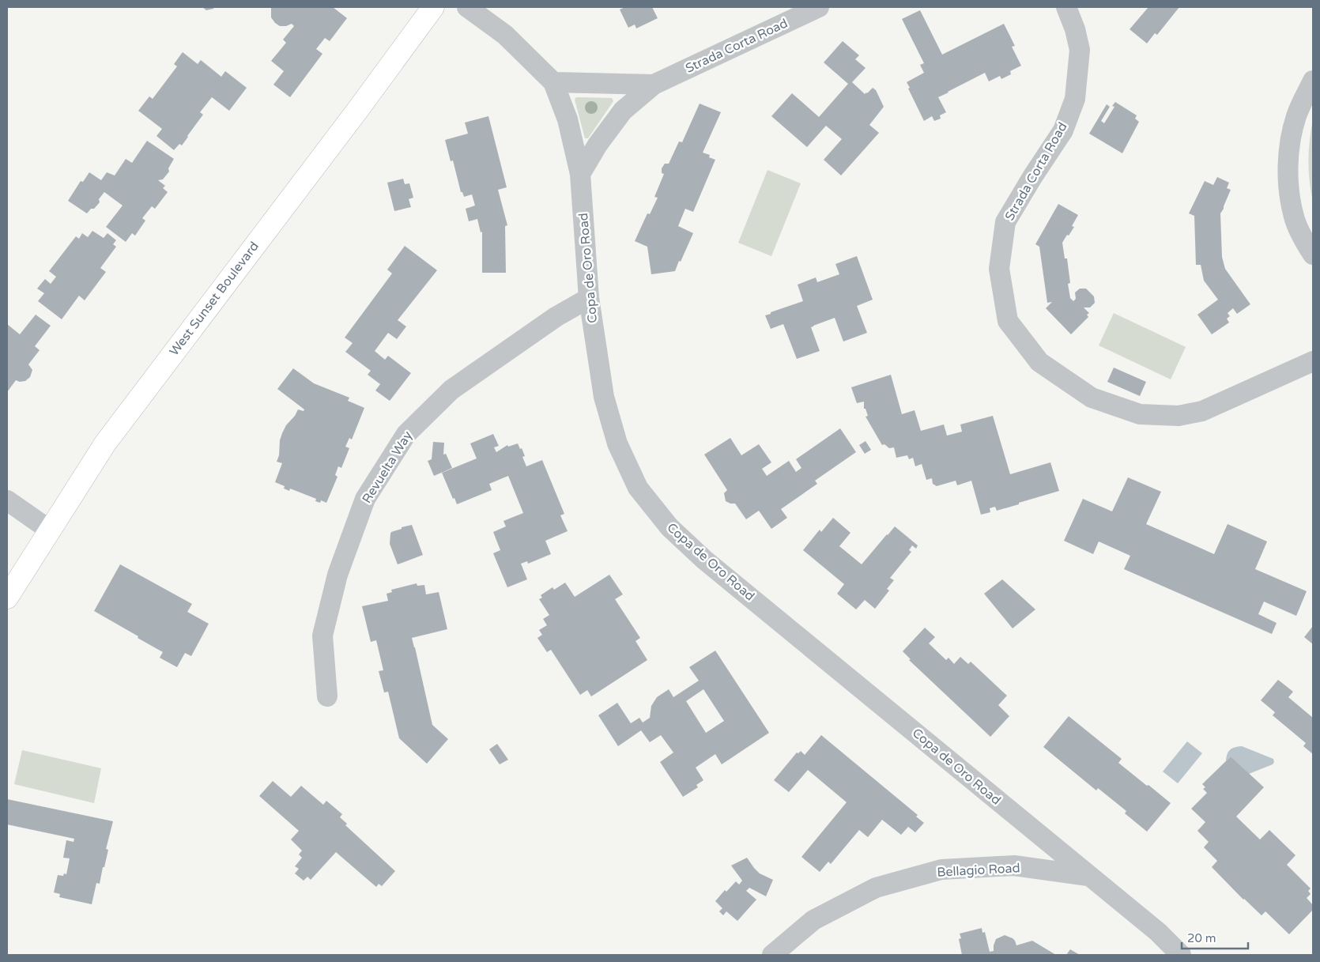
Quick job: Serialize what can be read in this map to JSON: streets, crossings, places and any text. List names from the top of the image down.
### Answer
{
  "streets": {
    "main road": ["West Sunset Boulevard"],
    "street": [
      "Strada Corta Road",
      "Copa de Oro Road",
      "Revuelta Way",
      "Bellagio Road"
    ]
  },
  "crossings": [
    ["Strada Corta Road", "Copa de Oro Road"],
    ["Copa de Oro Road", "Revuelta Way"],
    ["Copa de Oro Road", "Bellagio Road"]
  ],
  "scale_bar": "20 m"
}
